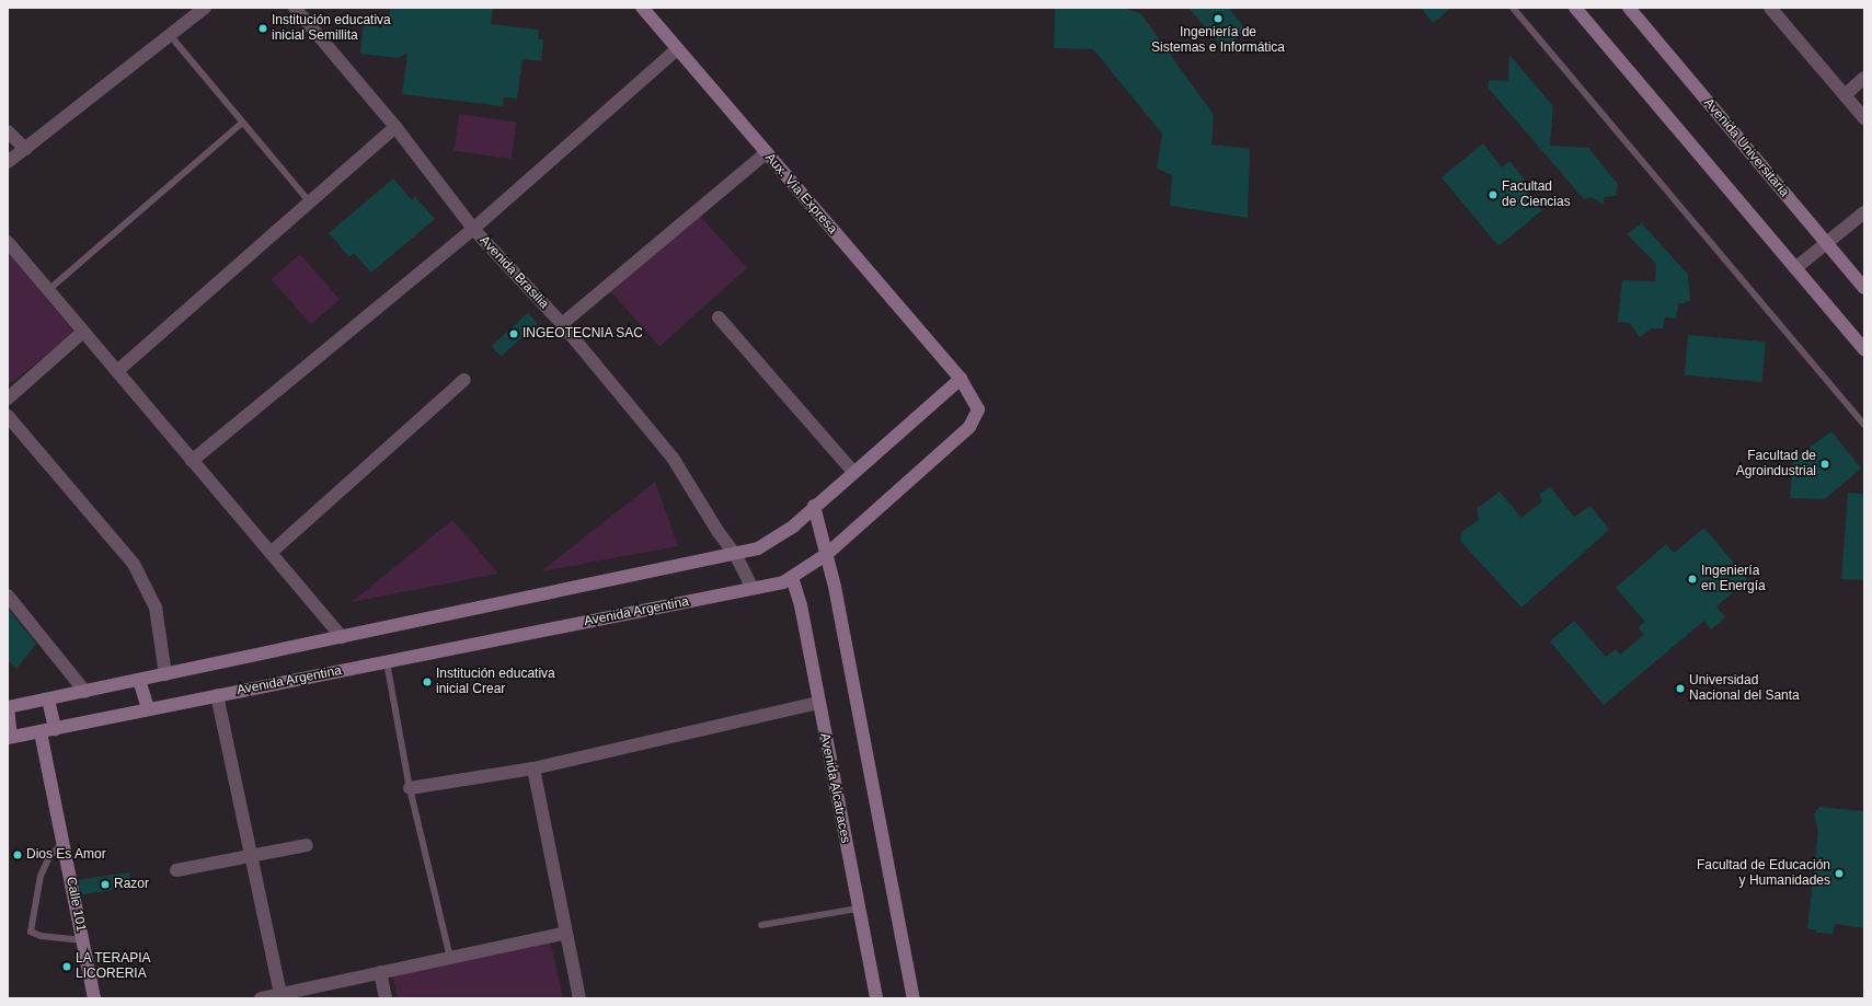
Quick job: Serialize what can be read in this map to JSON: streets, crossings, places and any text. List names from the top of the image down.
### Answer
{
  "streets": {
    "main road": [
      "Avenida Universitaria",
      "Aux. Vía Expresa",
      "Avenida Argentina",
      "Avenida Alcatraces",
      "Calle 101"
    ],
    "street": ["Avenida Brasilia"]
  },
  "crossings": [
    ["Aux. Vía Expresa", "Avenida Argentina"],
    ["Avenida Brasilia", "Avenida Argentina"],
    ["Avenida Argentina", "Avenida Alcatraces"],
    ["Avenida Argentina", "Calle 101"]
  ],
  "places": [
    "Ingeniería de Sistemas e Informática",
    "Institución educativa inicial Semillita",
    "Facultad de Ciencias",
    "INGEOTECNIA SAC",
    "Facultad de Agroindustrial",
    "Ingeniería en Energía",
    "Institución educativa inicial Crear",
    "Universidad Nacional del Santa",
    "Dios Es Amor",
    "Facultad de Educación y Humanidades",
    "Razor",
    "LA TERAPIA LICORERIA"
  ]
}
